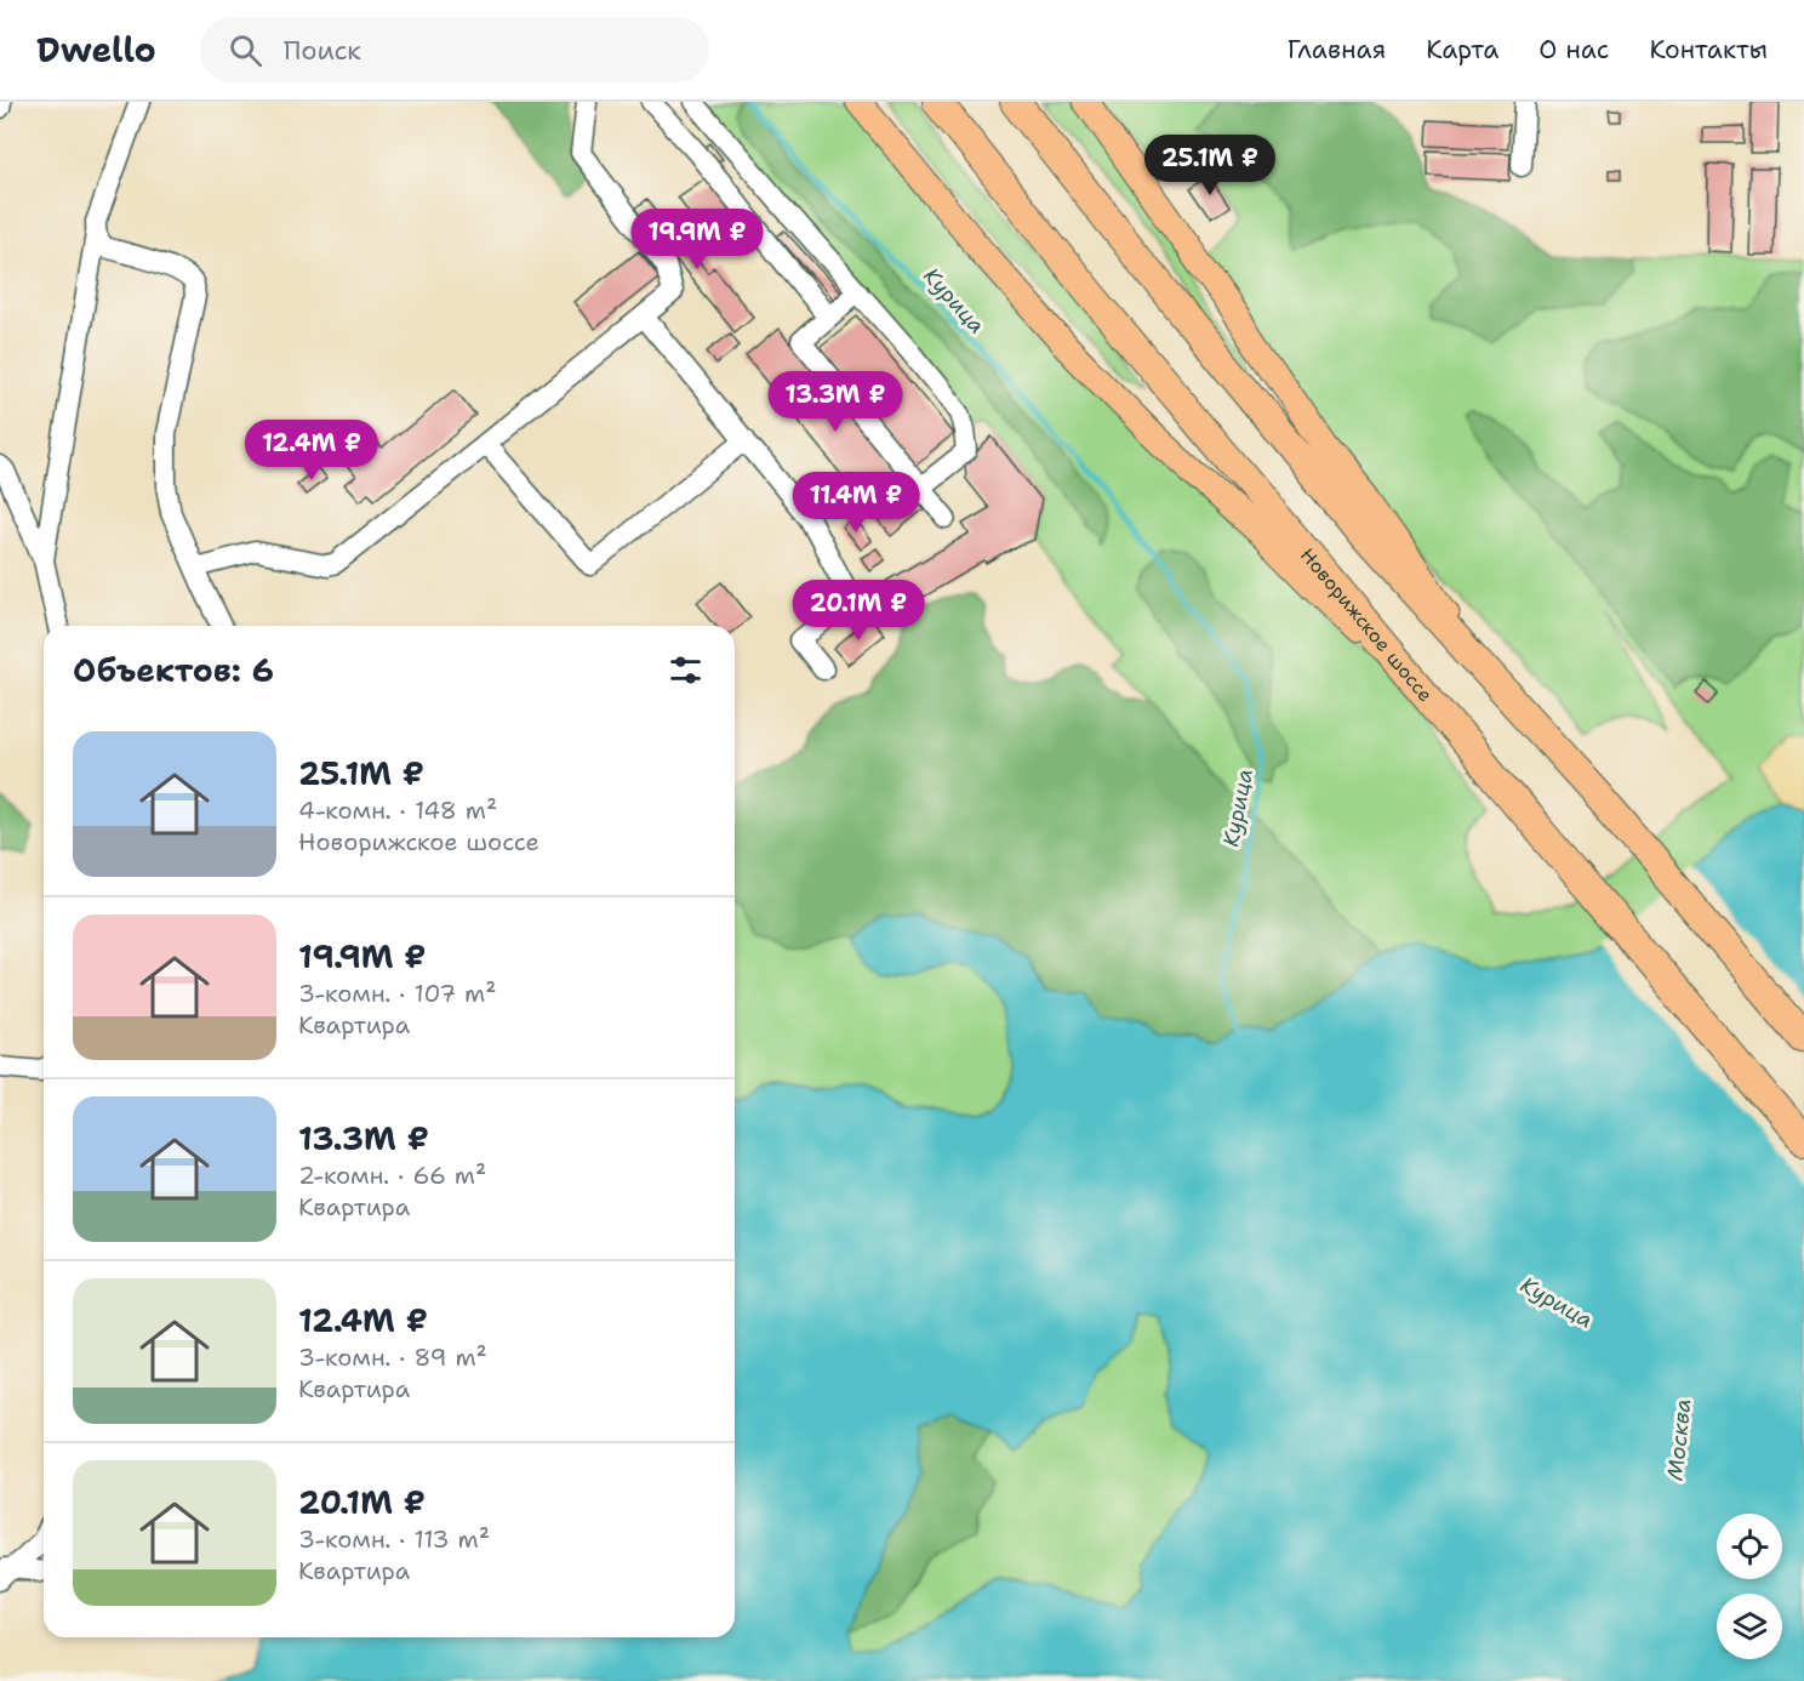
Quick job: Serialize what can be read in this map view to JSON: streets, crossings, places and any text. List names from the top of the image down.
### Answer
{
  "streets": {
    "highway": ["Новорижское шоссе"]
  },
  "water": ["Курица", "Москва"],
  "page": {
    "header": "Dwello",
    "search": "Поиск",
    "nav": [
      "Главная",
      "Карта",
      "О нас",
      "Контакты"
    ],
    "price": [
      "25.1M ₽",
      "19.9M ₽",
      "13.3M ₽",
      "12.4M ₽",
      "11.4M ₽",
      "20.1M ₽"
    ],
    "heading": "Объектов: 6",
    "list": [
      {
        "name": "25.1M ₽",
        "note": "4-комн. · 148 m² · Новорижское шоссе"
      },
      {
        "name": "19.9M ₽",
        "note": "3-комн. · 107 m² · Квартира"
      },
      {
        "name": "13.3M ₽",
        "note": "2-комн. · 66 m² · Квартира"
      },
      {
        "name": "12.4M ₽",
        "note": "3-комн. · 89 m² · Квартира"
      },
      {
        "name": "20.1M ₽",
        "note": "3-комн. · 113 m² · Квартира"
      }
    ]
  }
}
